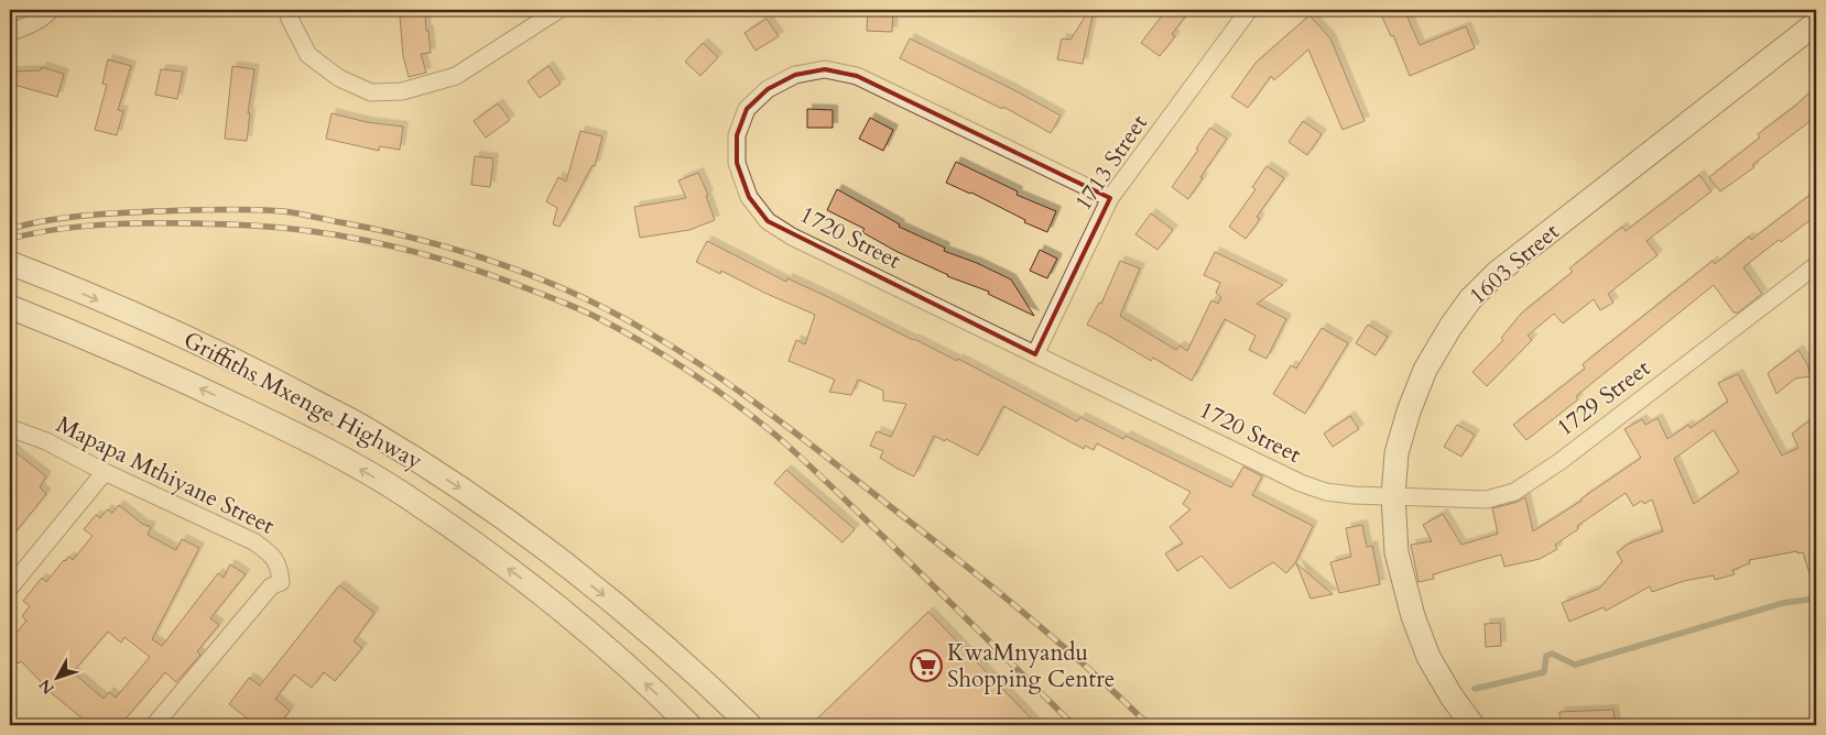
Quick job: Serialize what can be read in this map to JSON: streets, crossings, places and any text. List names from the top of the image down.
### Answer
{
  "streets": {
    "street": [
      "1713 Street",
      "1720 Street",
      "1603 Street",
      "1729 Street",
      "Griffiths Mxenge Highway",
      "Mapapa Mthiyane Street"
    ]
  },
  "crossings": [
    ["1713 Street", "1720 Street"],
    ["1720 Street", "1603 Street"],
    ["1720 Street", "1729 Street"],
    ["1603 Street", "1729 Street"]
  ],
  "places": {
    "supermarket": ["KwaMnyandu Shopping Centre"]
  },
  "north": "bottom left"
}
